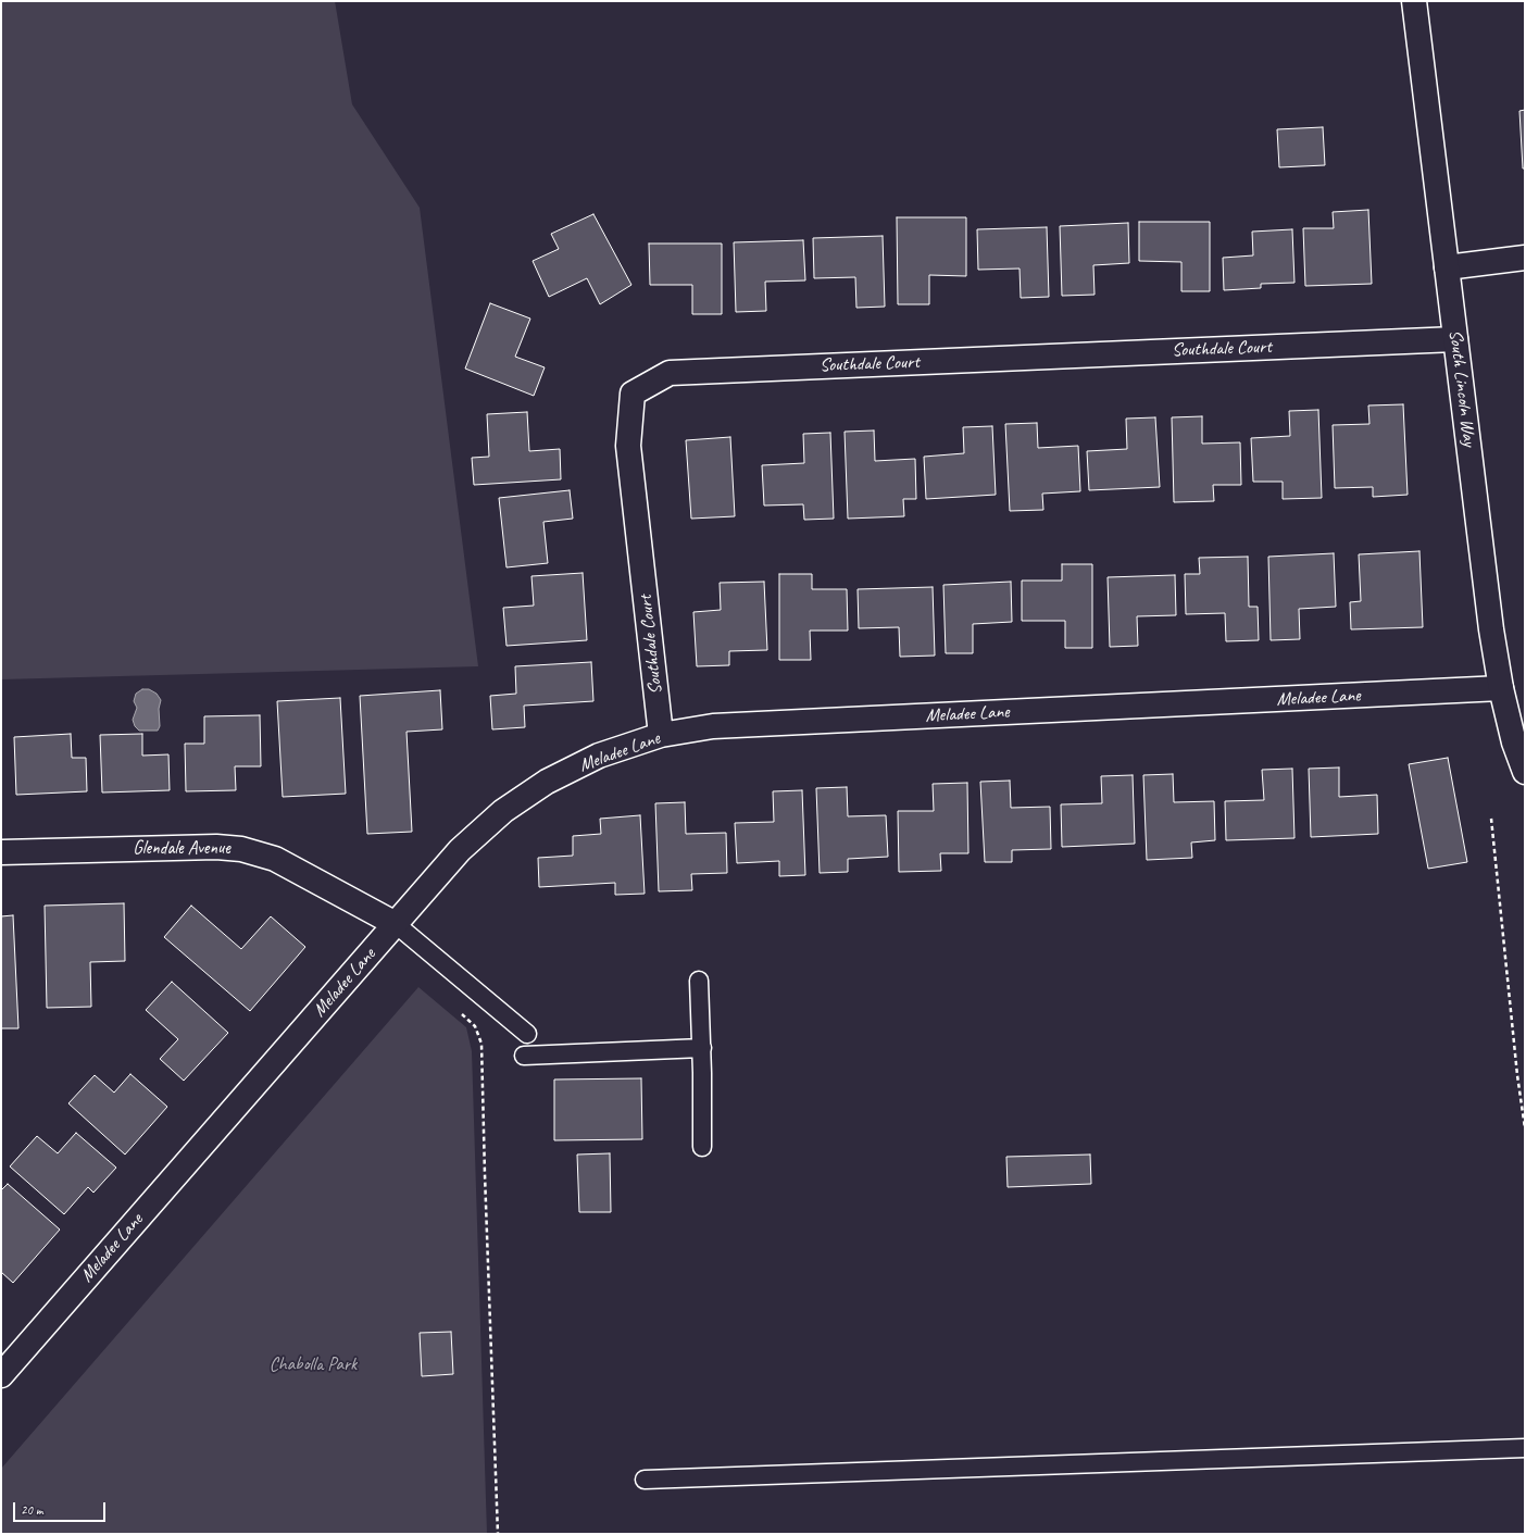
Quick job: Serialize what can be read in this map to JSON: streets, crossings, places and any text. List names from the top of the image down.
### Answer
{
  "streets": {
    "street": [
      "Southdale Court",
      "South Lincoln Way",
      "Meladee Lane",
      "Glendale Avenue"
    ]
  },
  "crossings": [
    ["Southdale Court", "South Lincoln Way"],
    ["Southdale Court", "Meladee Lane"],
    ["South Lincoln Way", "Meladee Lane"],
    ["Meladee Lane", "Glendale Avenue"]
  ],
  "parks": ["Chabolla Park"],
  "scale_bar": "20 m"
}
